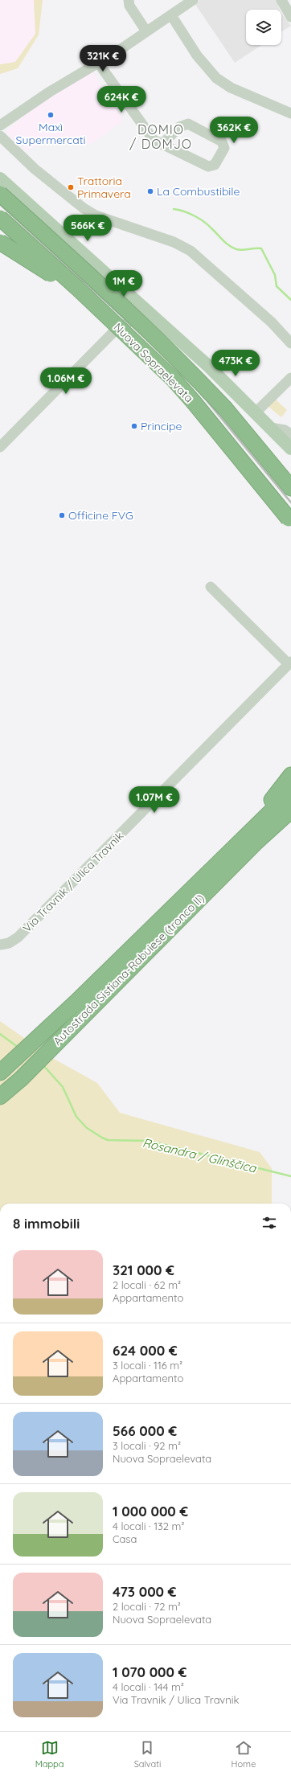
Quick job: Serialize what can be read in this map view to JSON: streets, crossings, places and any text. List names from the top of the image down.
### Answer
{
  "streets": {
    "highway": ["Nuova Sopraelevata", "Autostrada Sistiana-Rabuiese (tronco II)"],
    "street": ["Via Travnik / Ulica Travnik"]
  },
  "districts": ["DOMIO / DOMJO"],
  "water": ["Rosandra / Glinščica"],
  "places": [
    "Maxì Supermercati",
    "Trattoria Primavera",
    "La Combustibile",
    "Principe",
    "Officine FVG"
  ],
  "page": {
    "price": [
      "321K €",
      "624K €",
      "362K €",
      "566K €",
      "1M €",
      "473K €",
      "1.06M €",
      "1.07M €"
    ],
    "heading": "8 immobili",
    "list": [
      {
        "name": "321 000 €",
        "note": "2 locali · 62 m² · Appartamento"
      },
      {
        "name": "624 000 €",
        "note": "3 locali · 116 m² · Appartamento"
      },
      {
        "name": "566 000 €",
        "note": "3 locali · 92 m² · Nuova Sopraelevata"
      },
      {
        "name": "1 000 000 €",
        "note": "4 locali · 132 m² · Casa"
      },
      {
        "name": "473 000 €",
        "note": "2 locali · 72 m² · Nuova Sopraelevata"
      },
      {
        "name": "1 070 000 €",
        "note": "4 locali · 144 m² · Via Travnik / Ulica Travnik"
      }
    ],
    "tabs": ["Mappa", "Salvati", "Home"]
  }
}
